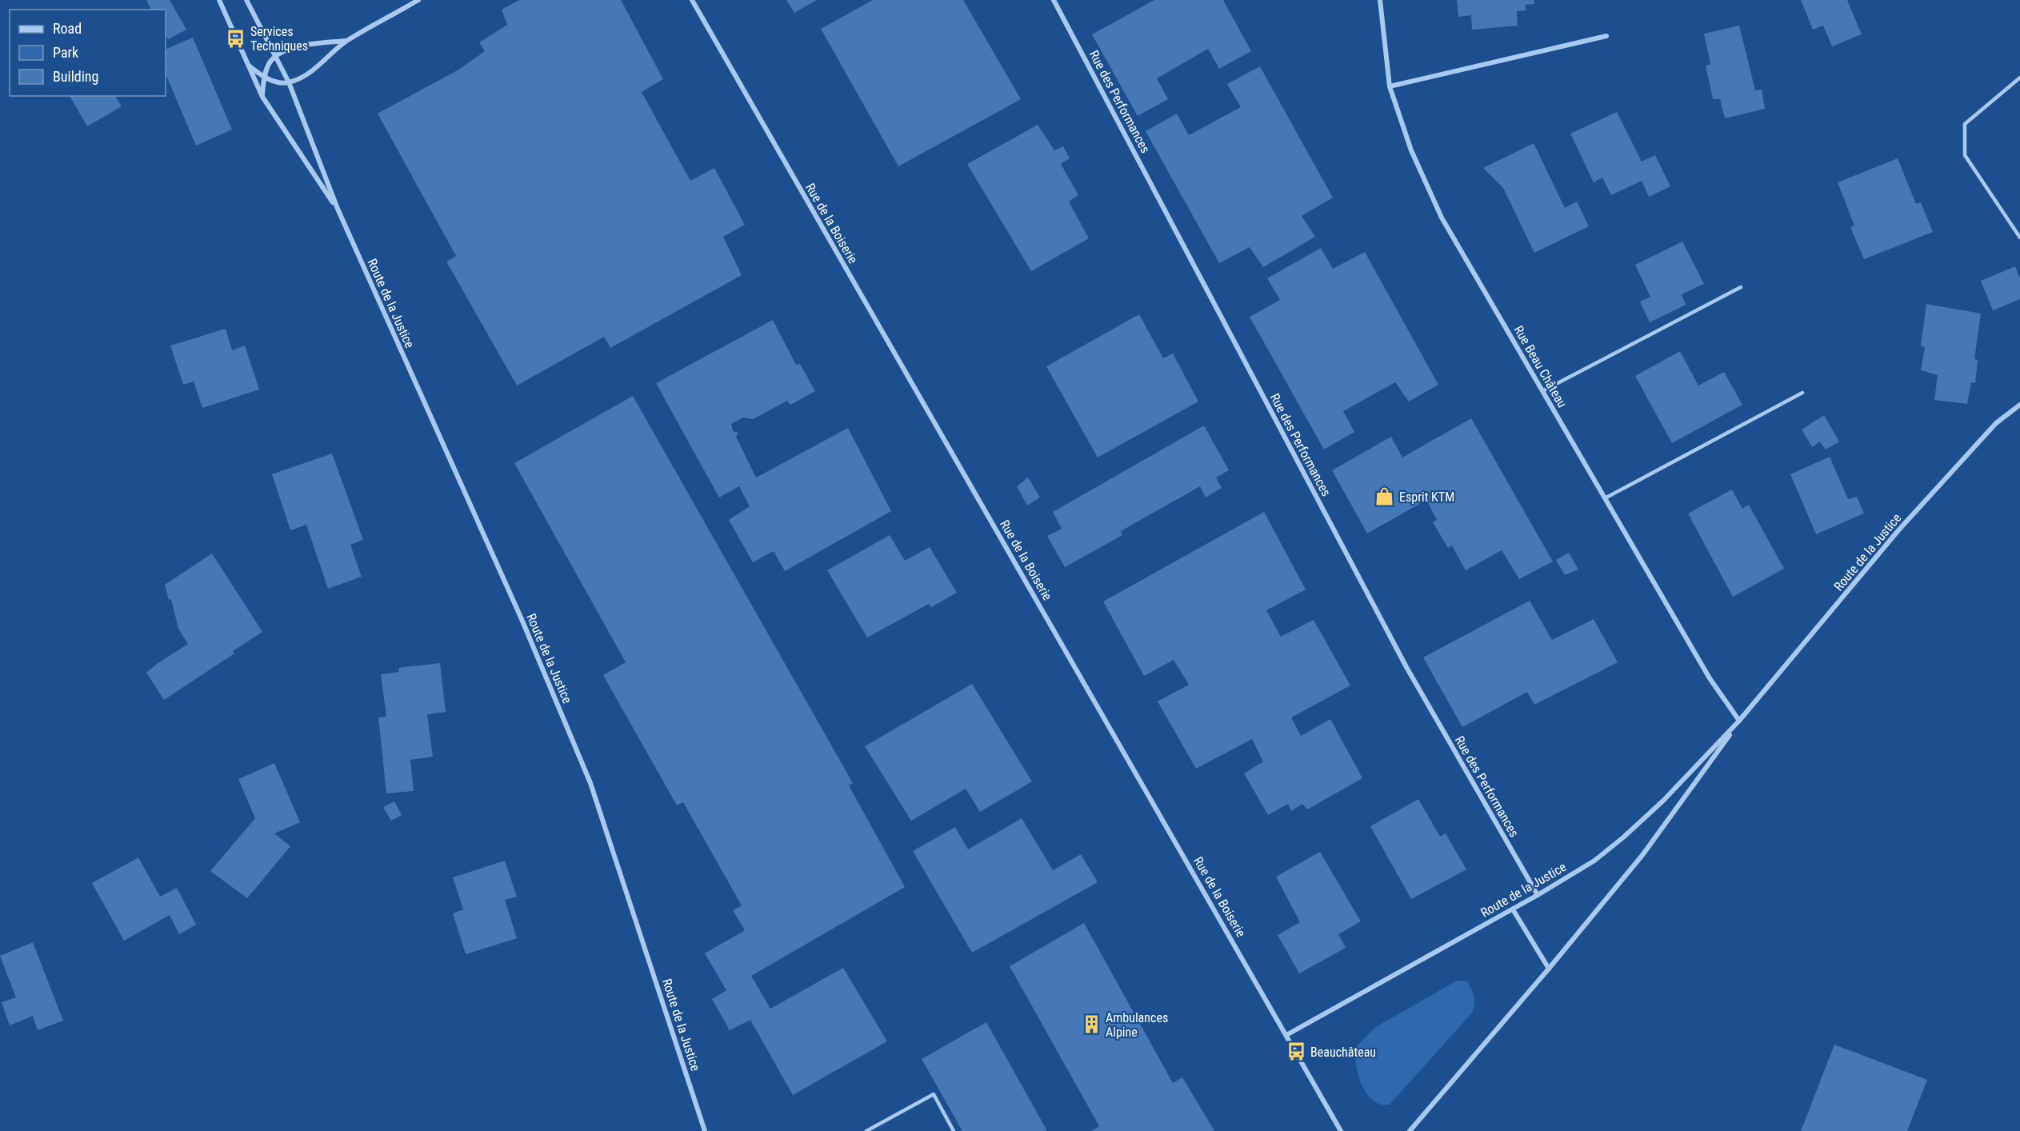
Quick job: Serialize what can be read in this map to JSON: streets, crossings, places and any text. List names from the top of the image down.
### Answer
{
  "streets": {
    "street": [
      "Rue des Performances",
      "Rue de la Boiserie",
      "Route de la Justice",
      "Rue Beau Château"
    ]
  },
  "crossings": [
    ["Rue des Performances", "Route de la Justice"],
    ["Rue de la Boiserie", "Route de la Justice"],
    ["Route de la Justice", "Rue Beau Château"]
  ],
  "places": {
    "bus stop": ["Services Techniques", "Beauchâteau"],
    "shop": ["Esprit KTM"],
    "building": ["Ambulances Alpine"]
  },
  "legend": ["Road", "Park", "Building"]
}
